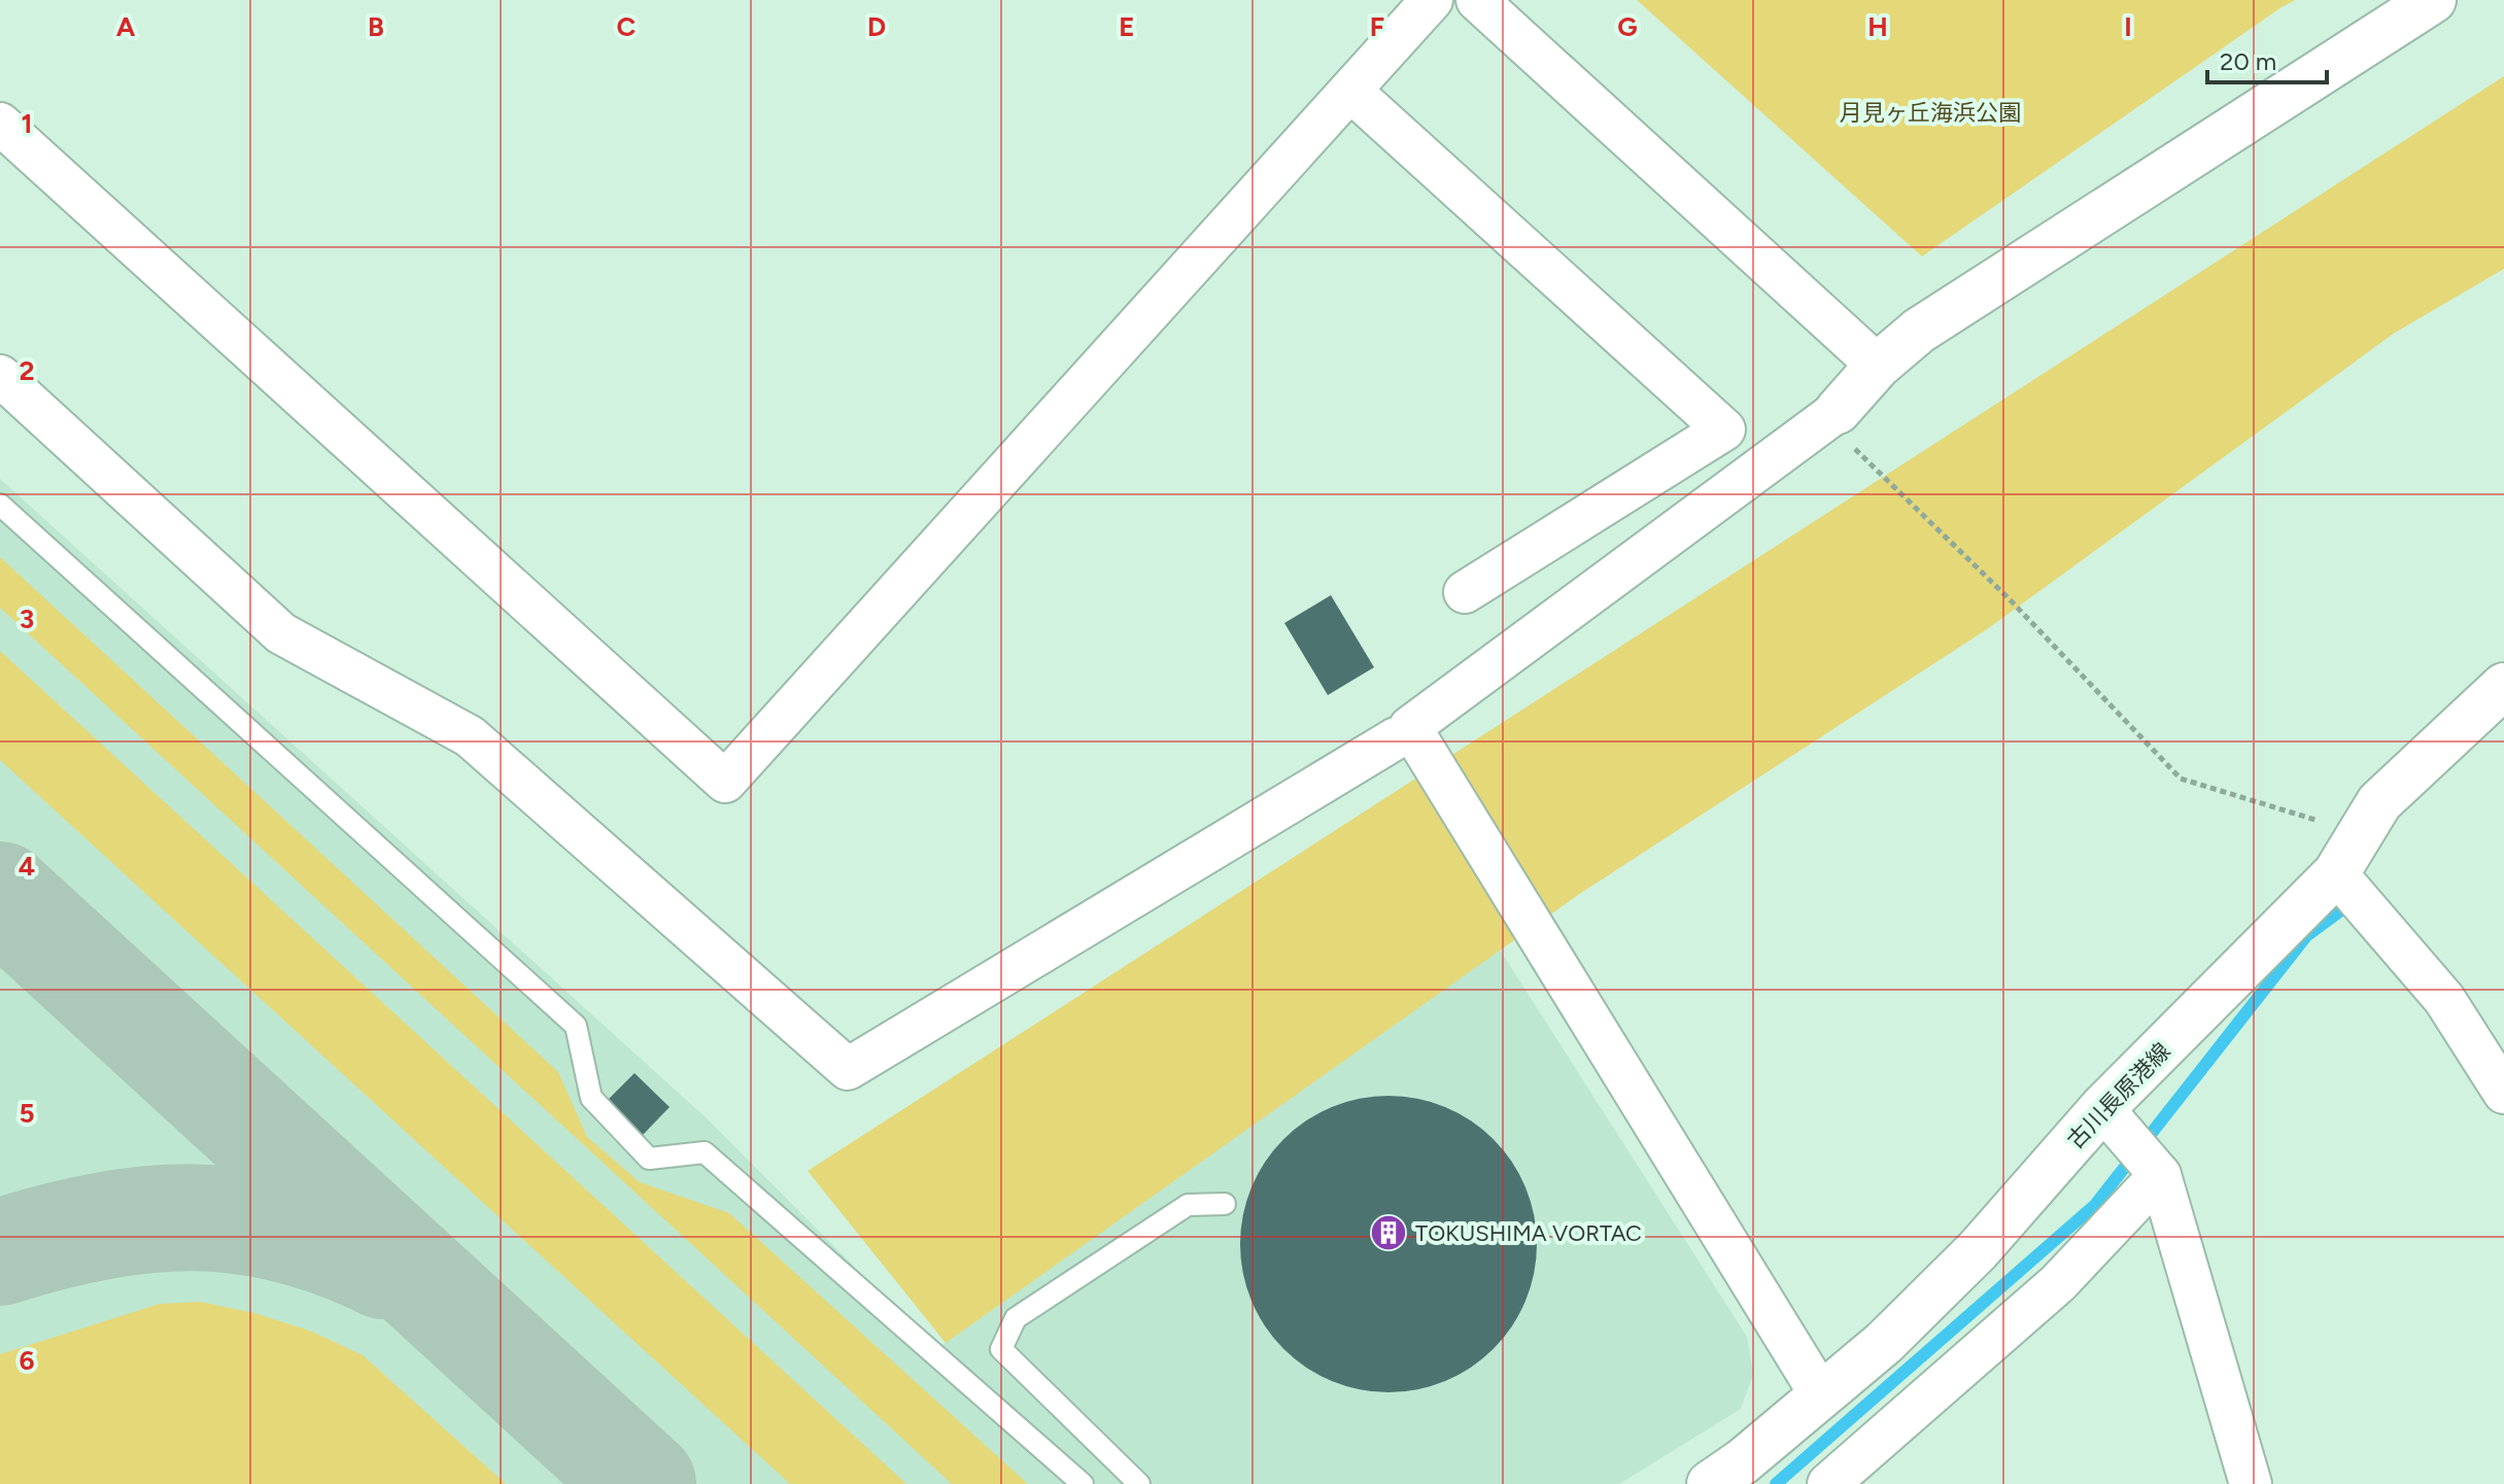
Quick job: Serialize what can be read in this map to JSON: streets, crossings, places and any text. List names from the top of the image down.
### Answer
{
  "streets": {
    "main road": ["古川長原港線"]
  },
  "parks": ["月見ヶ丘海浜公園"],
  "places": {
    "building": ["TOKUSHIMA VORTAC"]
  },
  "scale_bar": "20 m",
  "grid": {
    "columns": [
      "A",
      "B",
      "C",
      "D",
      "E",
      "F",
      "G",
      "H",
      "I"
    ],
    "rows": [
      "1",
      "2",
      "3",
      "4",
      "5",
      "6"
    ]
  }
}
